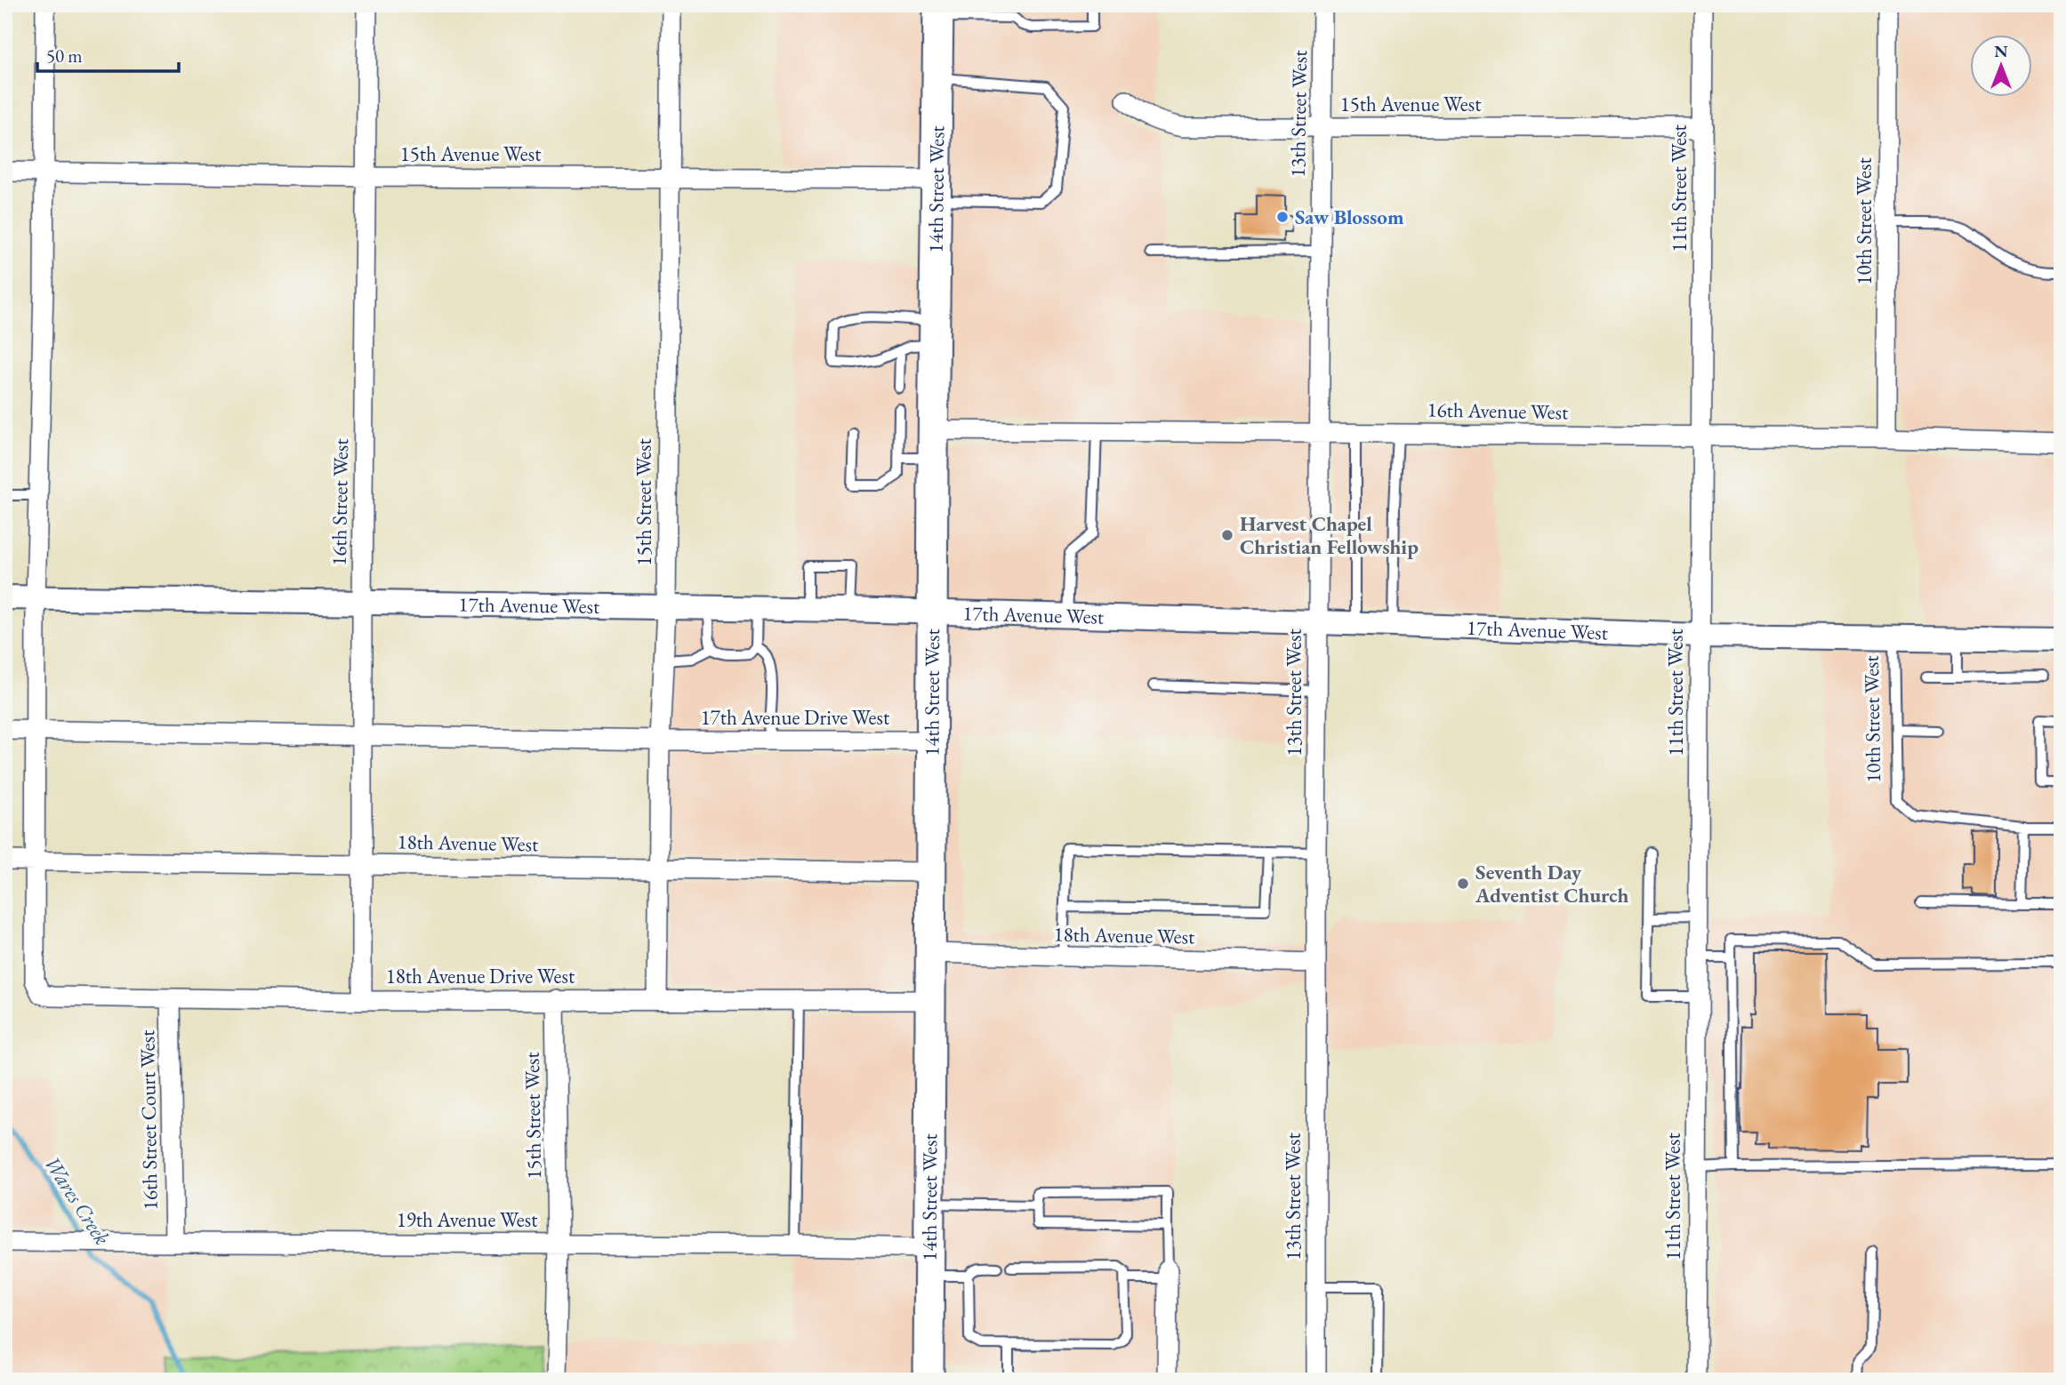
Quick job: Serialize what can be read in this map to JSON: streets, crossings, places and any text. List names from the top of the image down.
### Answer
{
  "streets": {
    "main road": ["14th Street West"],
    "street": [
      "15th Avenue West",
      "13th Street West",
      "11th Street West",
      "10th Street West",
      "16th Avenue West",
      "16th Street West",
      "15th Street West",
      "17th Avenue West",
      "17th Avenue Drive West",
      "18th Avenue West",
      "18th Avenue Drive West",
      "16th Street Court West",
      "19th Avenue West"
    ]
  },
  "crossings": [
    ["15th Avenue West", "13th Street West"],
    ["15th Avenue West", "14th Street West"],
    ["15th Avenue West", "11th Street West"],
    ["15th Avenue West", "16th Street West"],
    ["15th Avenue West", "15th Street West"],
    ["13th Street West", "16th Avenue West"],
    ["13th Street West", "17th Avenue West"],
    ["13th Street West", "18th Avenue West"],
    ["14th Street West", "16th Avenue West"],
    ["14th Street West", "17th Avenue West"],
    ["14th Street West", "17th Avenue Drive West"],
    ["14th Street West", "18th Avenue West"],
    ["14th Street West", "18th Avenue Drive West"],
    ["14th Street West", "19th Avenue West"],
    ["11th Street West", "16th Avenue West"],
    ["11th Street West", "17th Avenue West"],
    ["10th Street West", "16th Avenue West"],
    ["10th Street West", "17th Avenue West"],
    ["16th Street West", "17th Avenue West"],
    ["16th Street West", "17th Avenue Drive West"],
    ["16th Street West", "18th Avenue West"],
    ["16th Street West", "18th Avenue Drive West"],
    ["15th Street West", "17th Avenue West"],
    ["15th Street West", "17th Avenue Drive West"],
    ["15th Street West", "18th Avenue West"],
    ["15th Street West", "18th Avenue Drive West"],
    ["15th Street West", "19th Avenue West"],
    ["18th Avenue West", "18th Avenue Drive West"],
    ["18th Avenue Drive West", "16th Street Court West"],
    ["16th Street Court West", "19th Avenue West"]
  ],
  "water": ["Wares Creek"],
  "places": ["Saw Blossom", "Harvest Chapel Christian Fellowship", "Seventh Day Adventist Church"],
  "scale_bar": "50 m",
  "north": "top"
}
